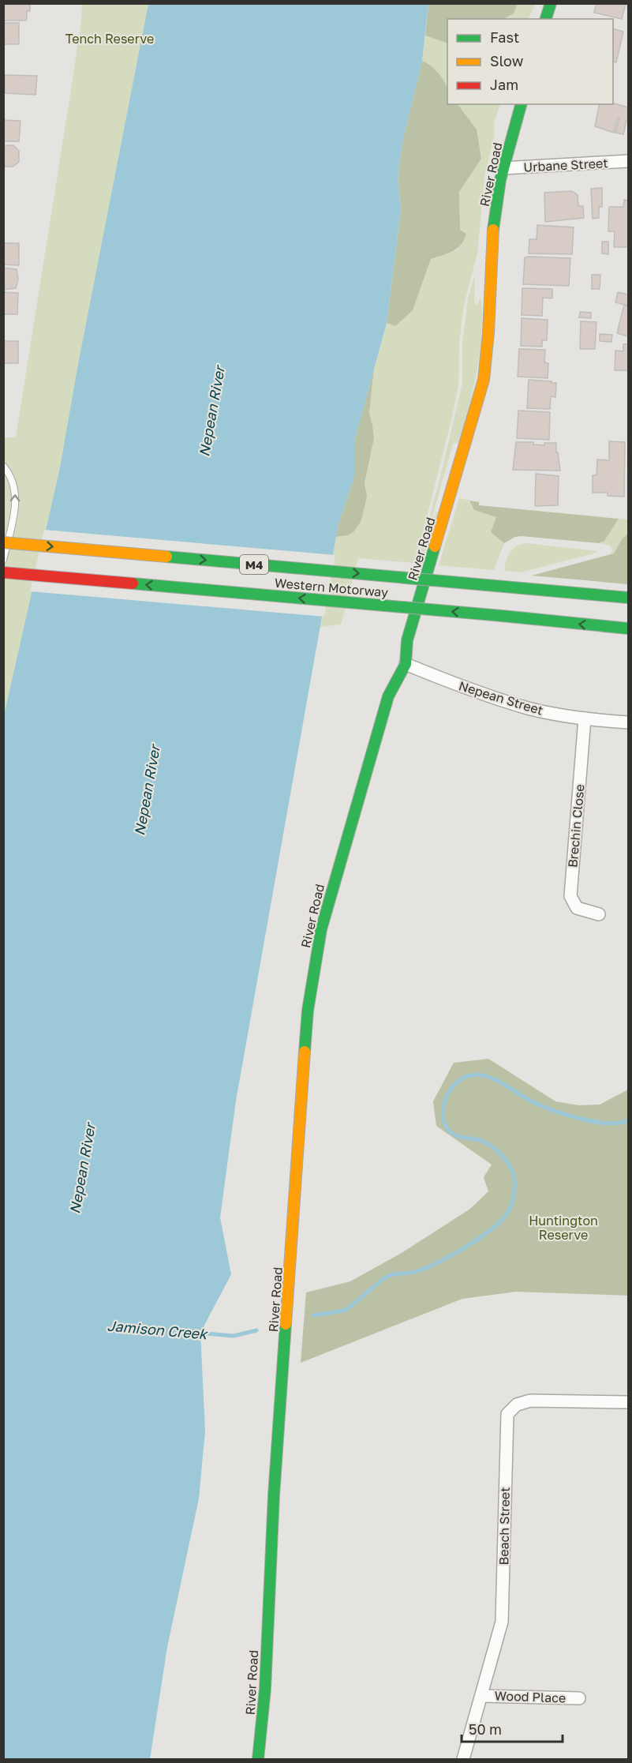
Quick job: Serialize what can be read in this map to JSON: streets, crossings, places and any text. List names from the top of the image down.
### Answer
{
  "streets": {
    "main road": ["River Road", "M4", "Western Motorway"],
    "street": [
      "Urbane Street",
      "Nepean Street",
      "Brechin Close",
      "Beach Street",
      "Wood Place"
    ]
  },
  "crossings": [
    ["Urbane Street", "River Road"],
    ["River Road", "Nepean Street"],
    ["Nepean Street", "Brechin Close"],
    ["Beach Street", "Wood Place"]
  ],
  "water": ["Nepean River", "Jamison Creek"],
  "parks": ["Tench Reserve", "Huntington Reserve"],
  "legend": ["Fast", "Slow", "Jam"],
  "scale_bar": "50 m"
}
